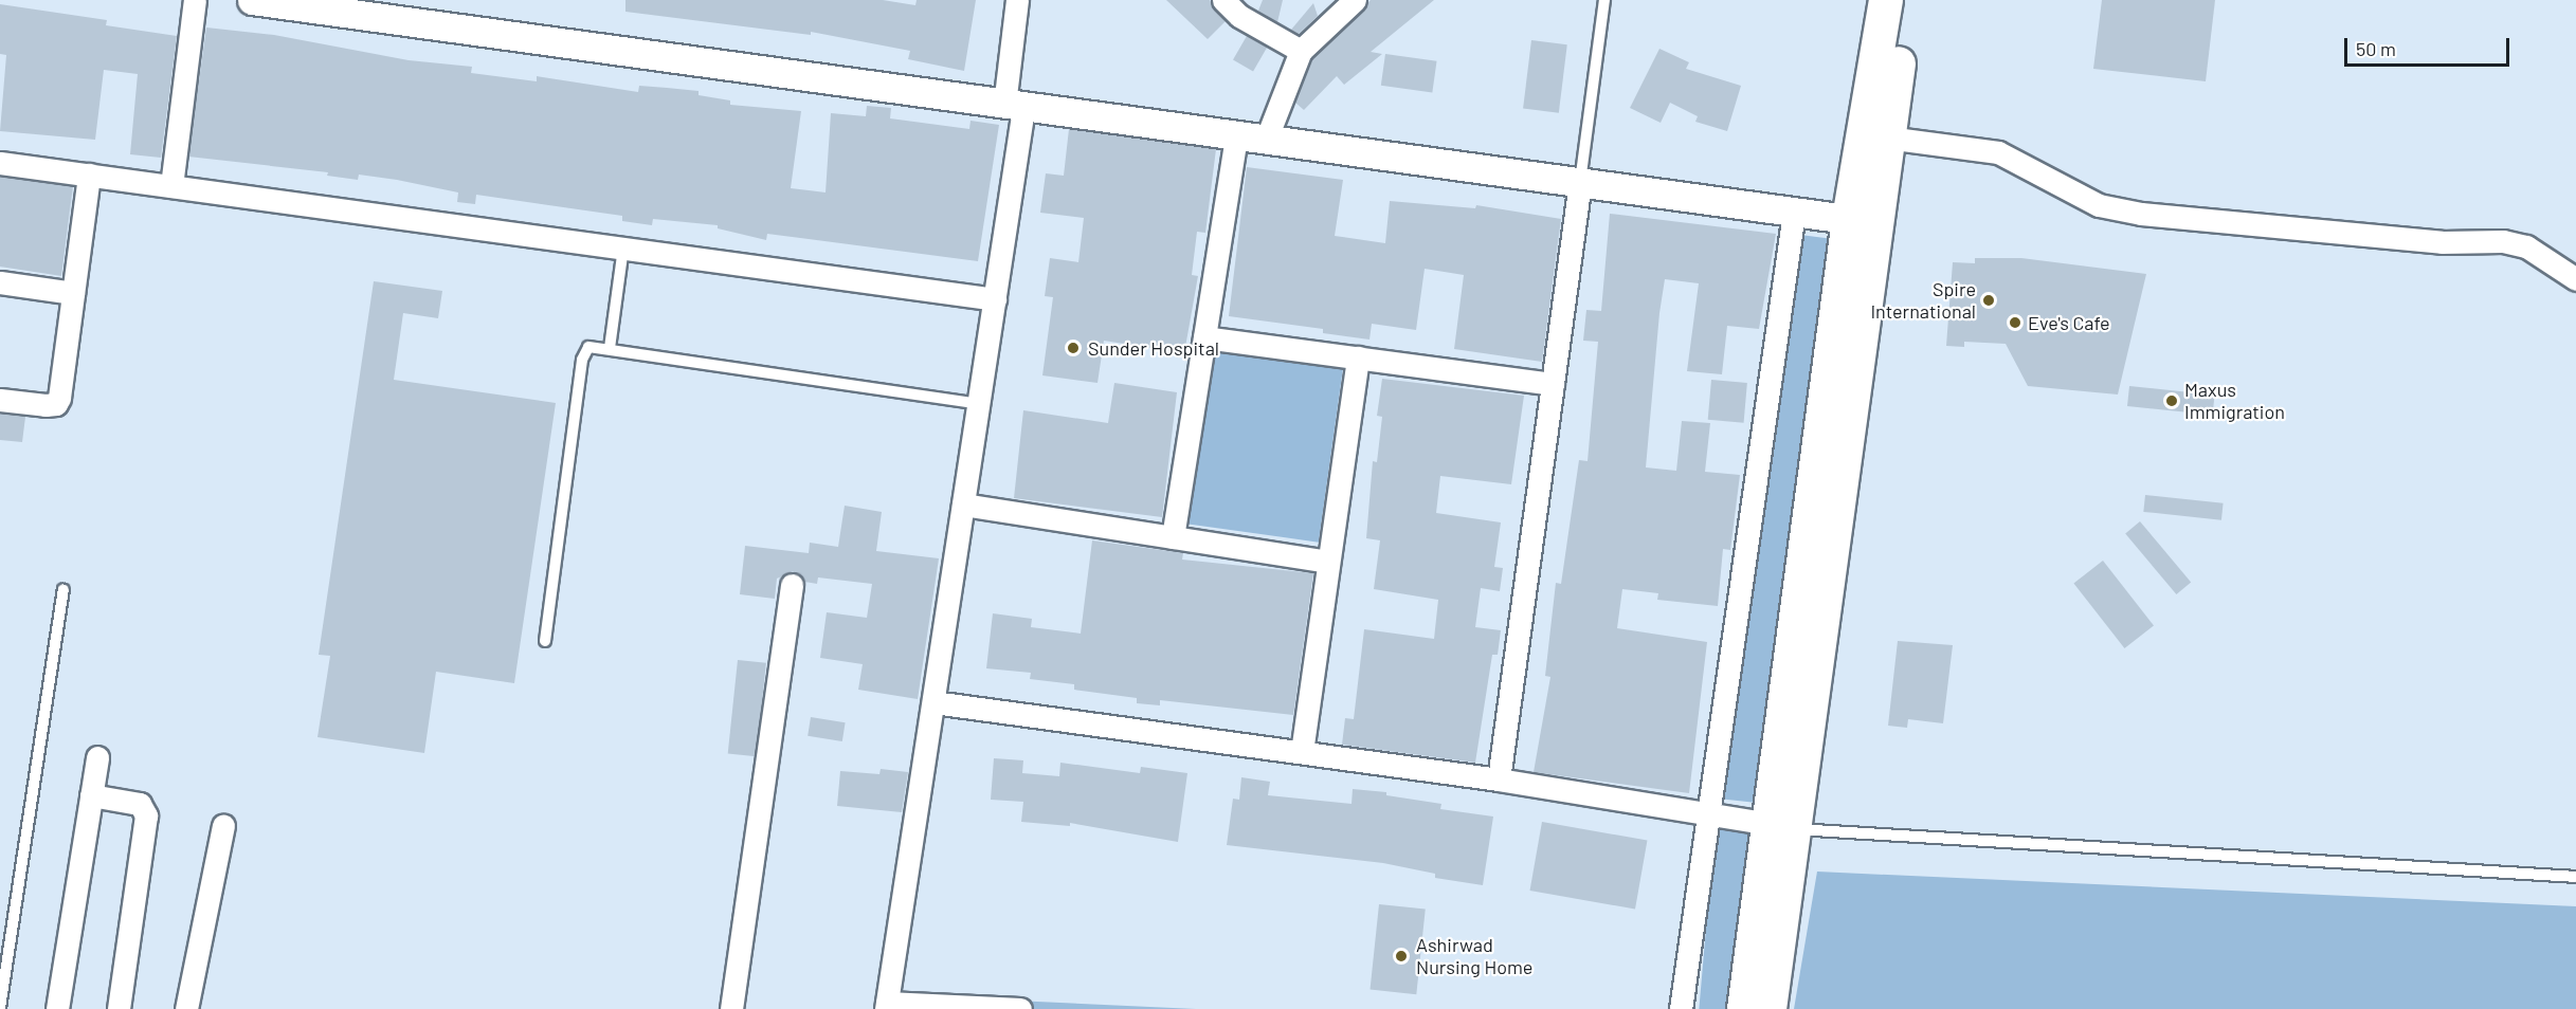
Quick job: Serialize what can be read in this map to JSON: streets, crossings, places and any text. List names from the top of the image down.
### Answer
{
  "places": [
    "Spire International",
    "Eve's Cafe",
    "Sunder Hospital",
    "Maxus Immigration",
    "Ashirwad Nursing Home"
  ],
  "scale_bar": "50 m"
}
